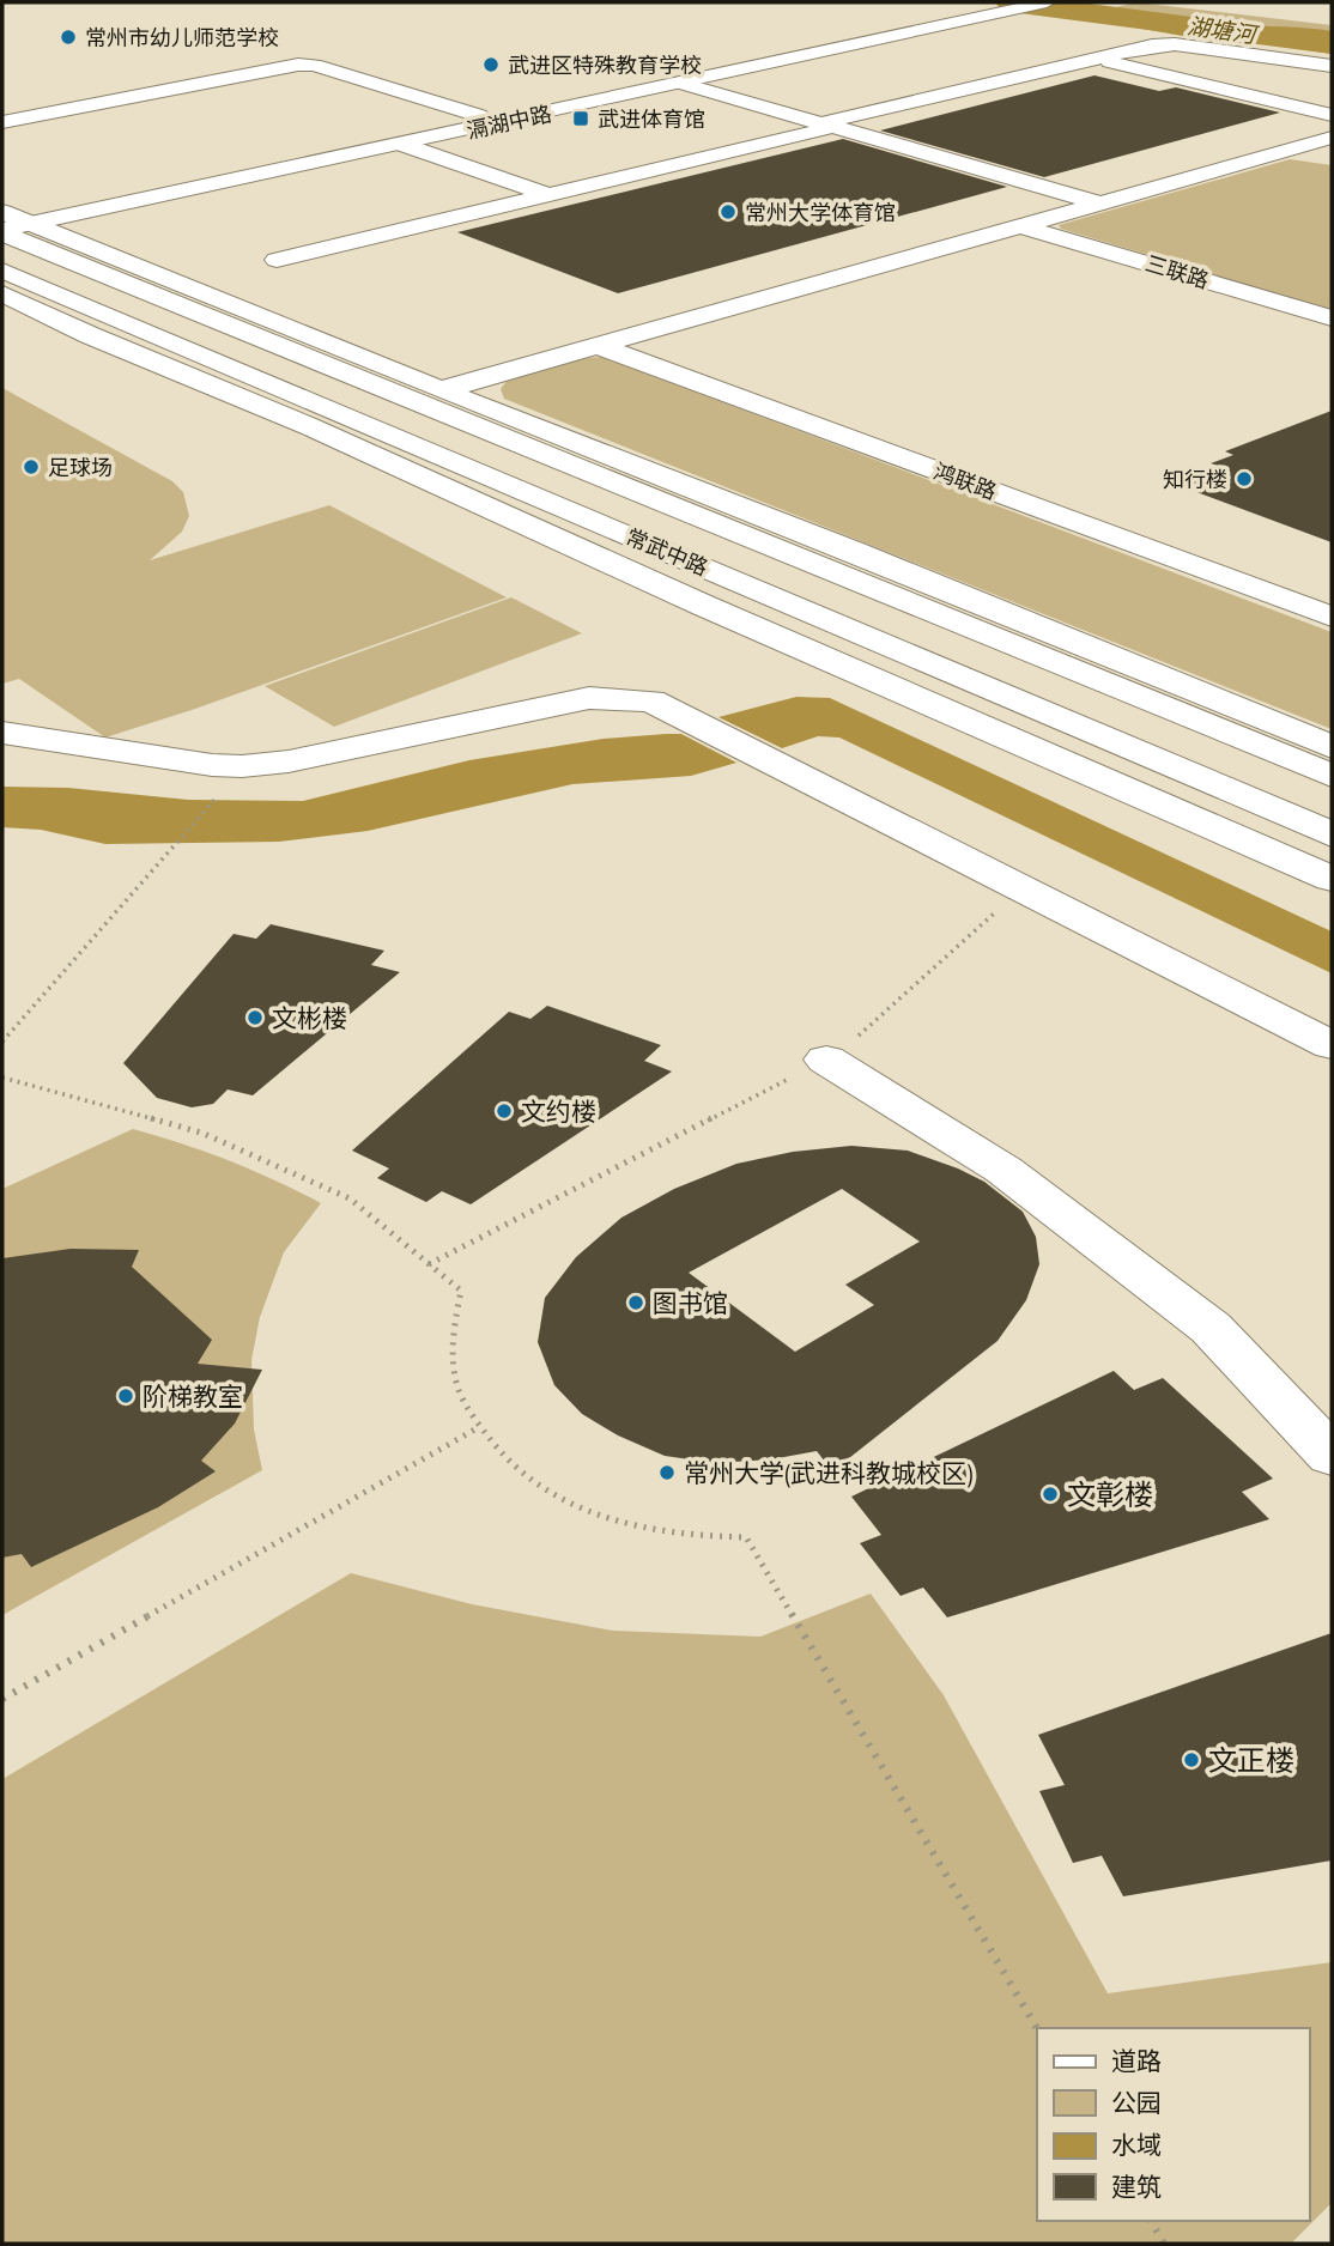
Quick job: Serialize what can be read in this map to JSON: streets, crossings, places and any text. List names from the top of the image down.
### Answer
{
  "streets": {
    "main road": [
      "滆湖中路",
      "三联路",
      "鸿联路",
      "常武中路"
    ]
  },
  "crossings": [
    ["滆湖中路", "常武中路"]
  ],
  "water": ["湖塘河"],
  "places": {
    "other": [
      "常州市幼儿师范学校",
      "武进区特殊教育学校",
      "常州大学体育馆",
      "足球场",
      "知行楼",
      "文彬楼",
      "文约楼",
      "图书馆",
      "阶梯教室",
      "常州大学(武进科教城校区)",
      "文彰楼",
      "文正楼"
    ],
    "transit": ["武进体育馆"]
  },
  "legend": [
    "道路",
    "公园",
    "水域",
    "建筑"
  ]
}
